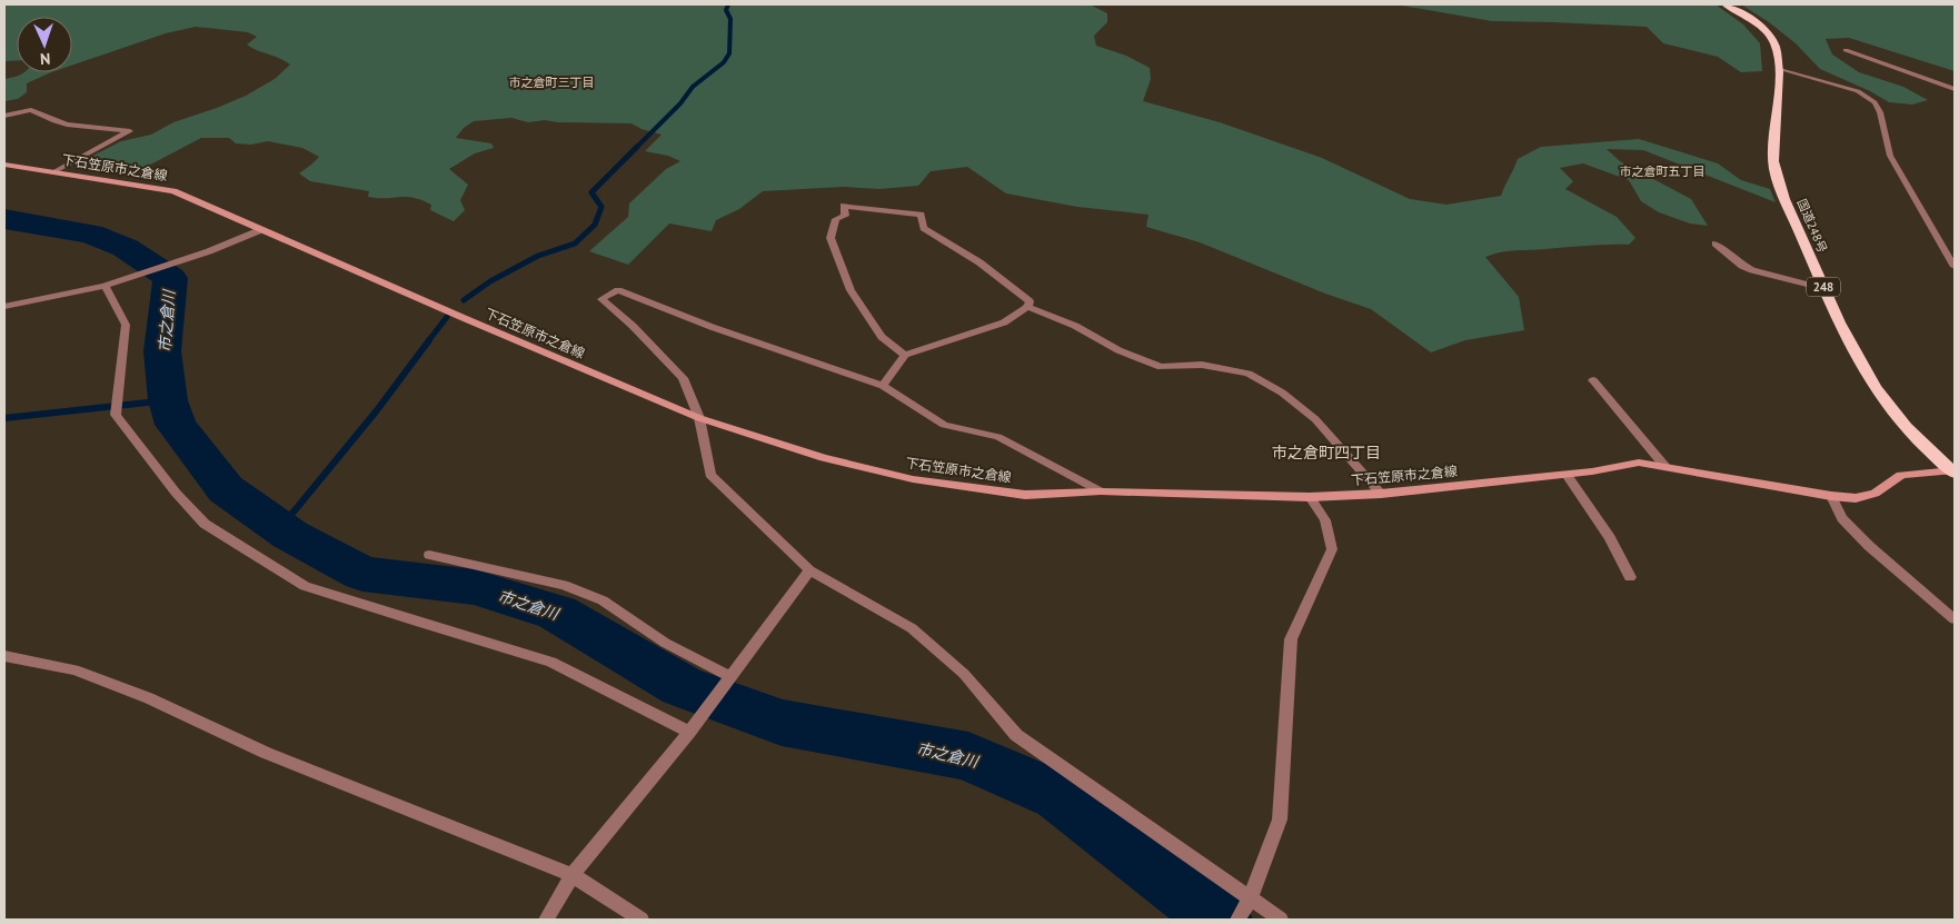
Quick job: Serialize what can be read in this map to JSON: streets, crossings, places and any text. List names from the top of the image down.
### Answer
{
  "streets": {
    "highway": ["国道248号", "248"],
    "main road": ["下石笠原市之倉線"]
  },
  "crossings": [
    ["下石笠原市之倉線", "国道248号"]
  ],
  "districts": ["市之倉町三丁目", "市之倉町五丁目", "市之倉町四丁目"],
  "water": ["市之倉川"],
  "north": "bottom"
}
